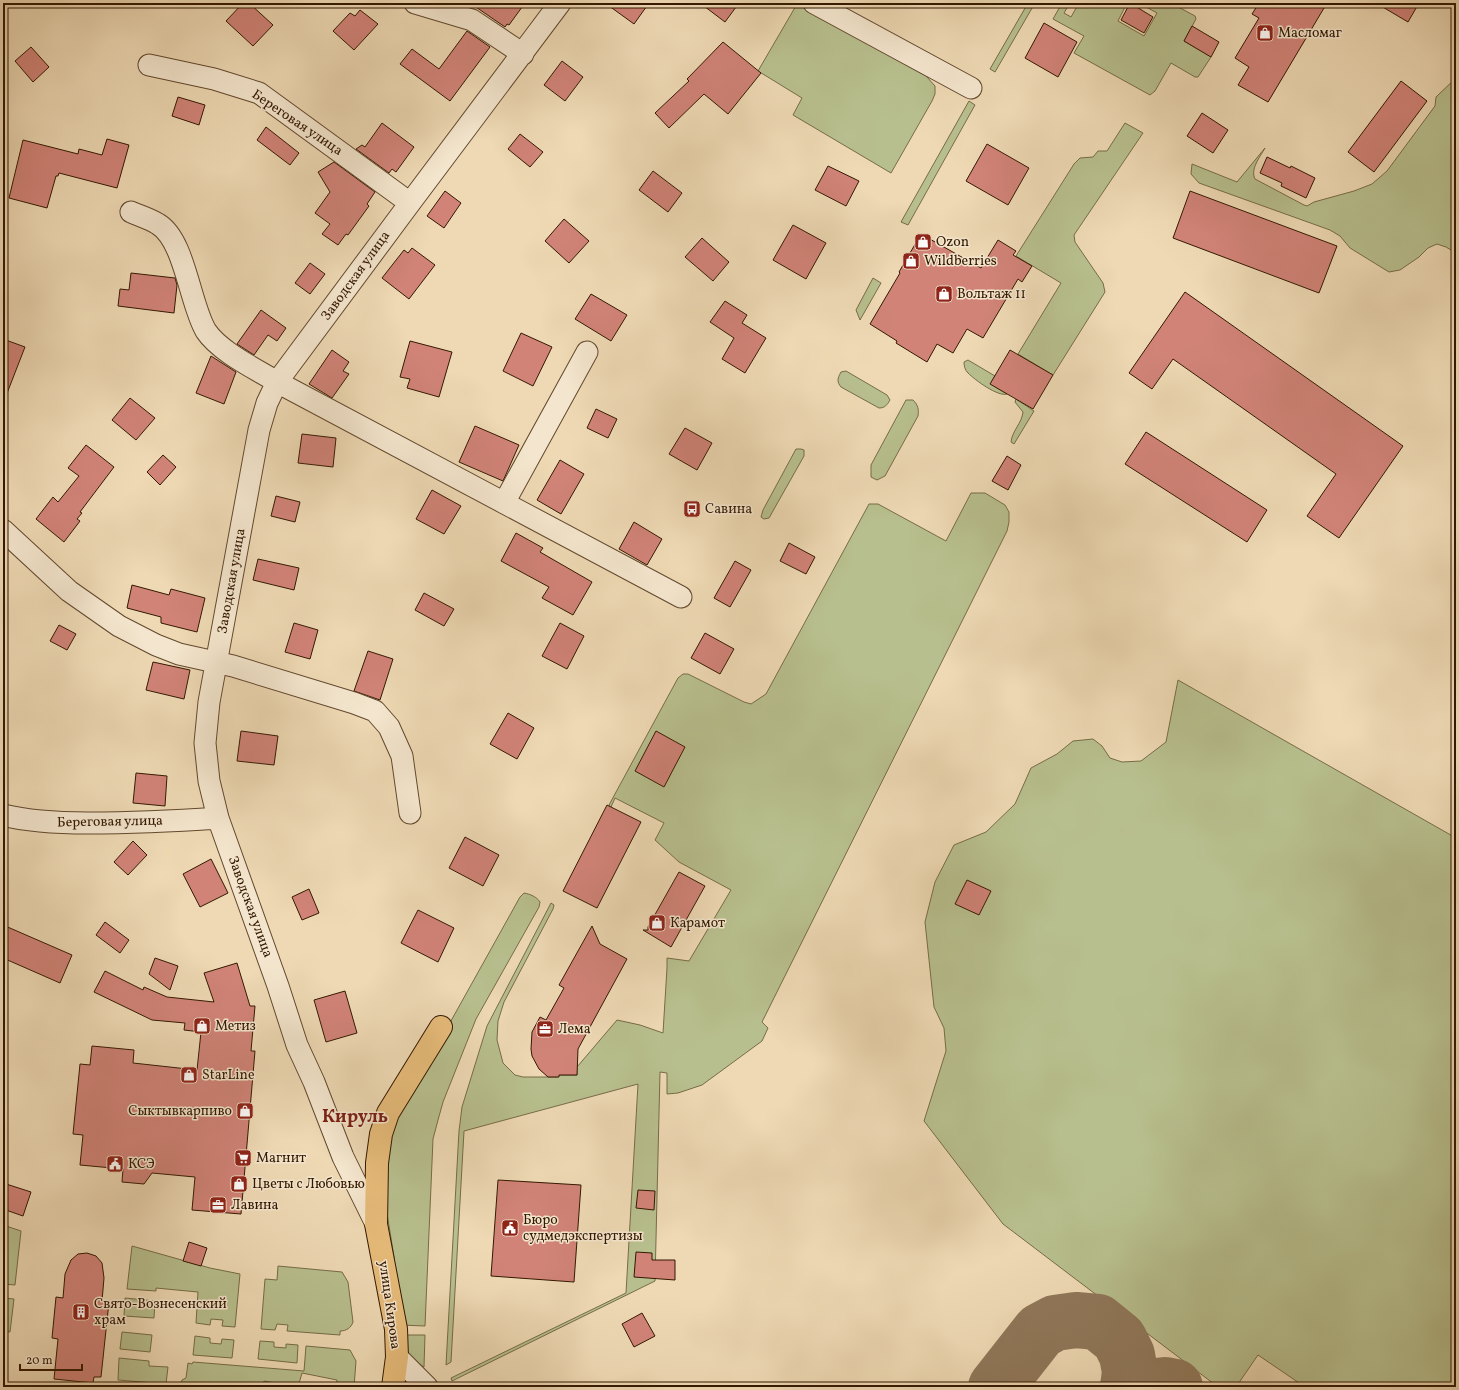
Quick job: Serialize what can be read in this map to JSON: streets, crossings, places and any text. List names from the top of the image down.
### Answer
{
  "streets": {
    "main road": ["улица Кирова"],
    "street": ["Береговая улица", "Заводская улица"]
  },
  "crossings": [
    ["Береговая улица", "Заводская улица"],
    ["Заводская улица", "улица Кирова"]
  ],
  "districts": ["Кируль"],
  "places": {
    "shop": [
      "Масломаг",
      "Ozon",
      "Wildberries",
      "Вольтаж 11",
      "Карамот",
      "Метиз",
      "StarLine",
      "Сыктывкарпиво",
      "Цветы с Любовью"
    ],
    "bus stop": ["Савина"],
    "office": ["Лема", "Лавина"],
    "supermarket": ["Магнит"],
    "public building": ["КСЭ", "Бюро судмедэкспертизы"],
    "building": ["Свято-Вознесенский храм"]
  },
  "scale_bar": "20 m"
}
